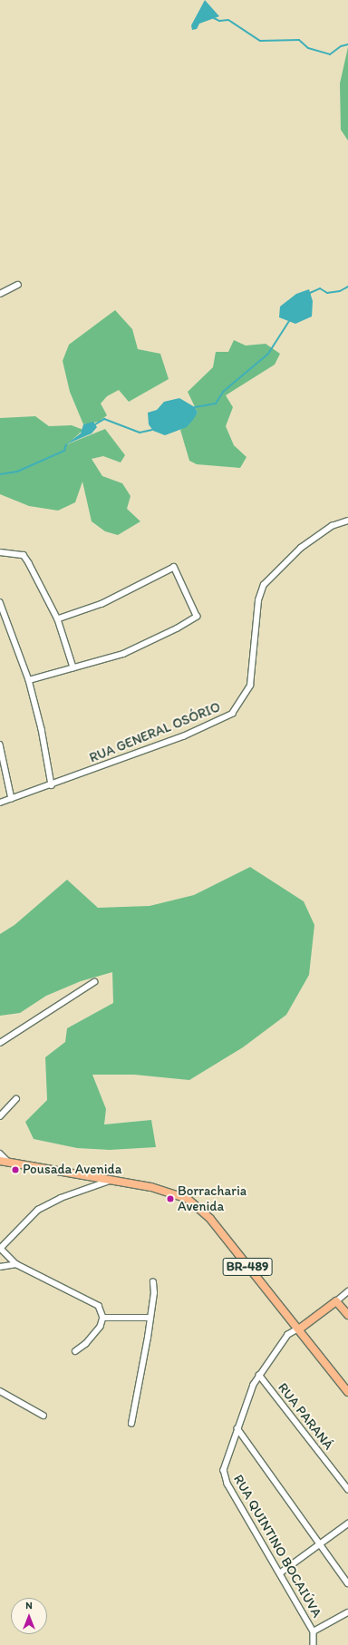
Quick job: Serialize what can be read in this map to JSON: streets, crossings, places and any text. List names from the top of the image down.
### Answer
{
  "streets": {
    "main road": ["BR-489"],
    "street": ["RUA GENERAL OSÓRIO", "RUA PARANÁ", "RUA QUINTINO BOCAIÚVA"]
  },
  "crossings": [
    ["BR-489", "RUA QUINTINO BOCAIÚVA"],
    ["RUA PARANÁ", "RUA QUINTINO BOCAIÚVA"]
  ],
  "places": ["Pousada Avenida", "Borracharia Avenida"],
  "north": "top"
}
